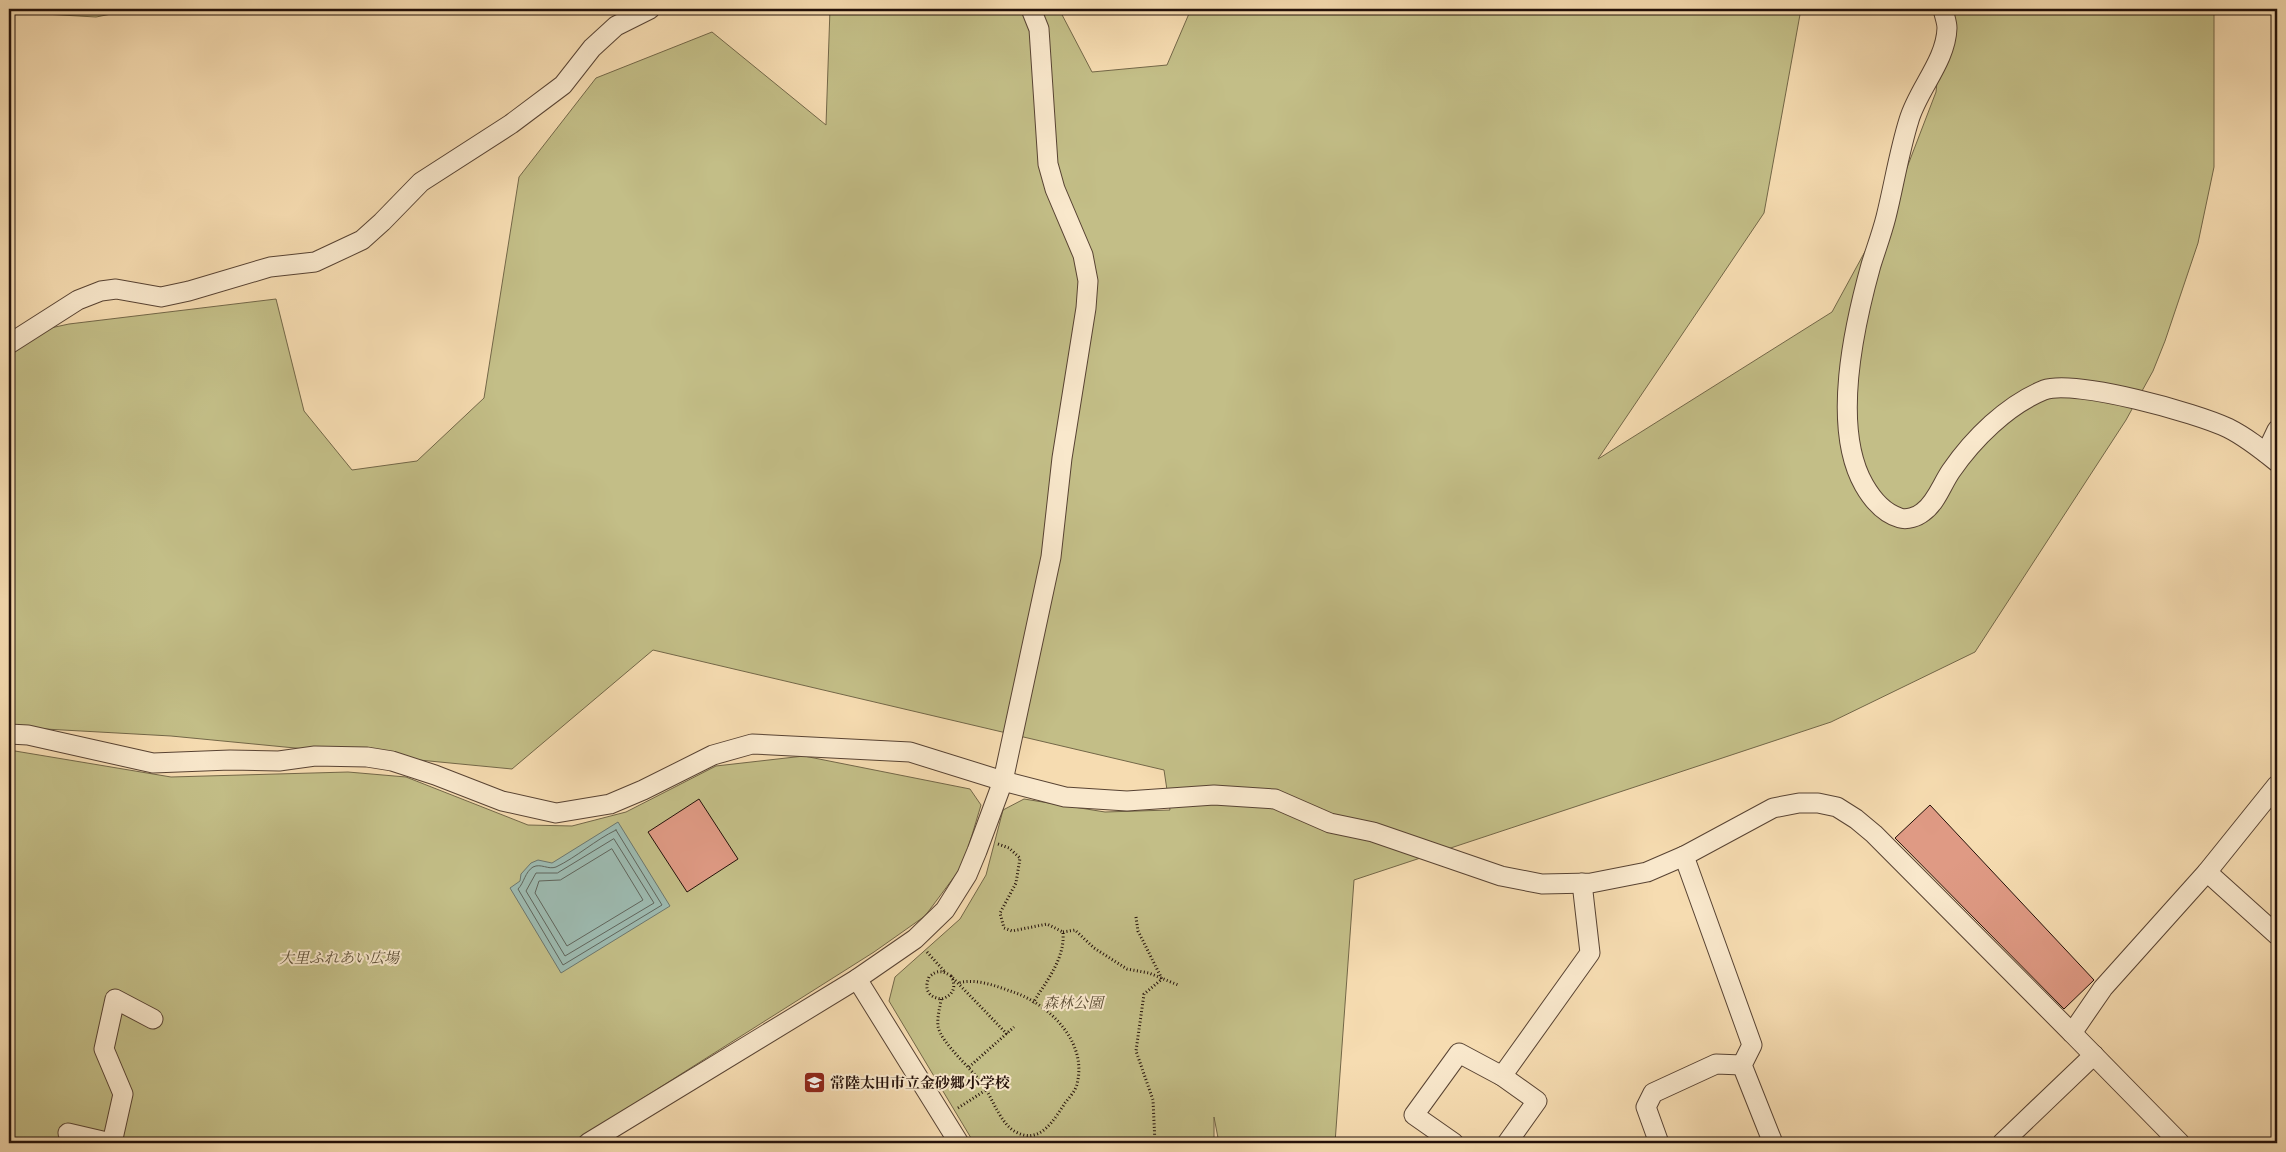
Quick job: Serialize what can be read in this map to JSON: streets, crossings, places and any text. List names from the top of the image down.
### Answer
{
  "parks": ["大里ふれあい広場", "森林公園"],
  "places": {
    "school or university": ["常陸太田市立金砂郷小学校"]
  }
}
